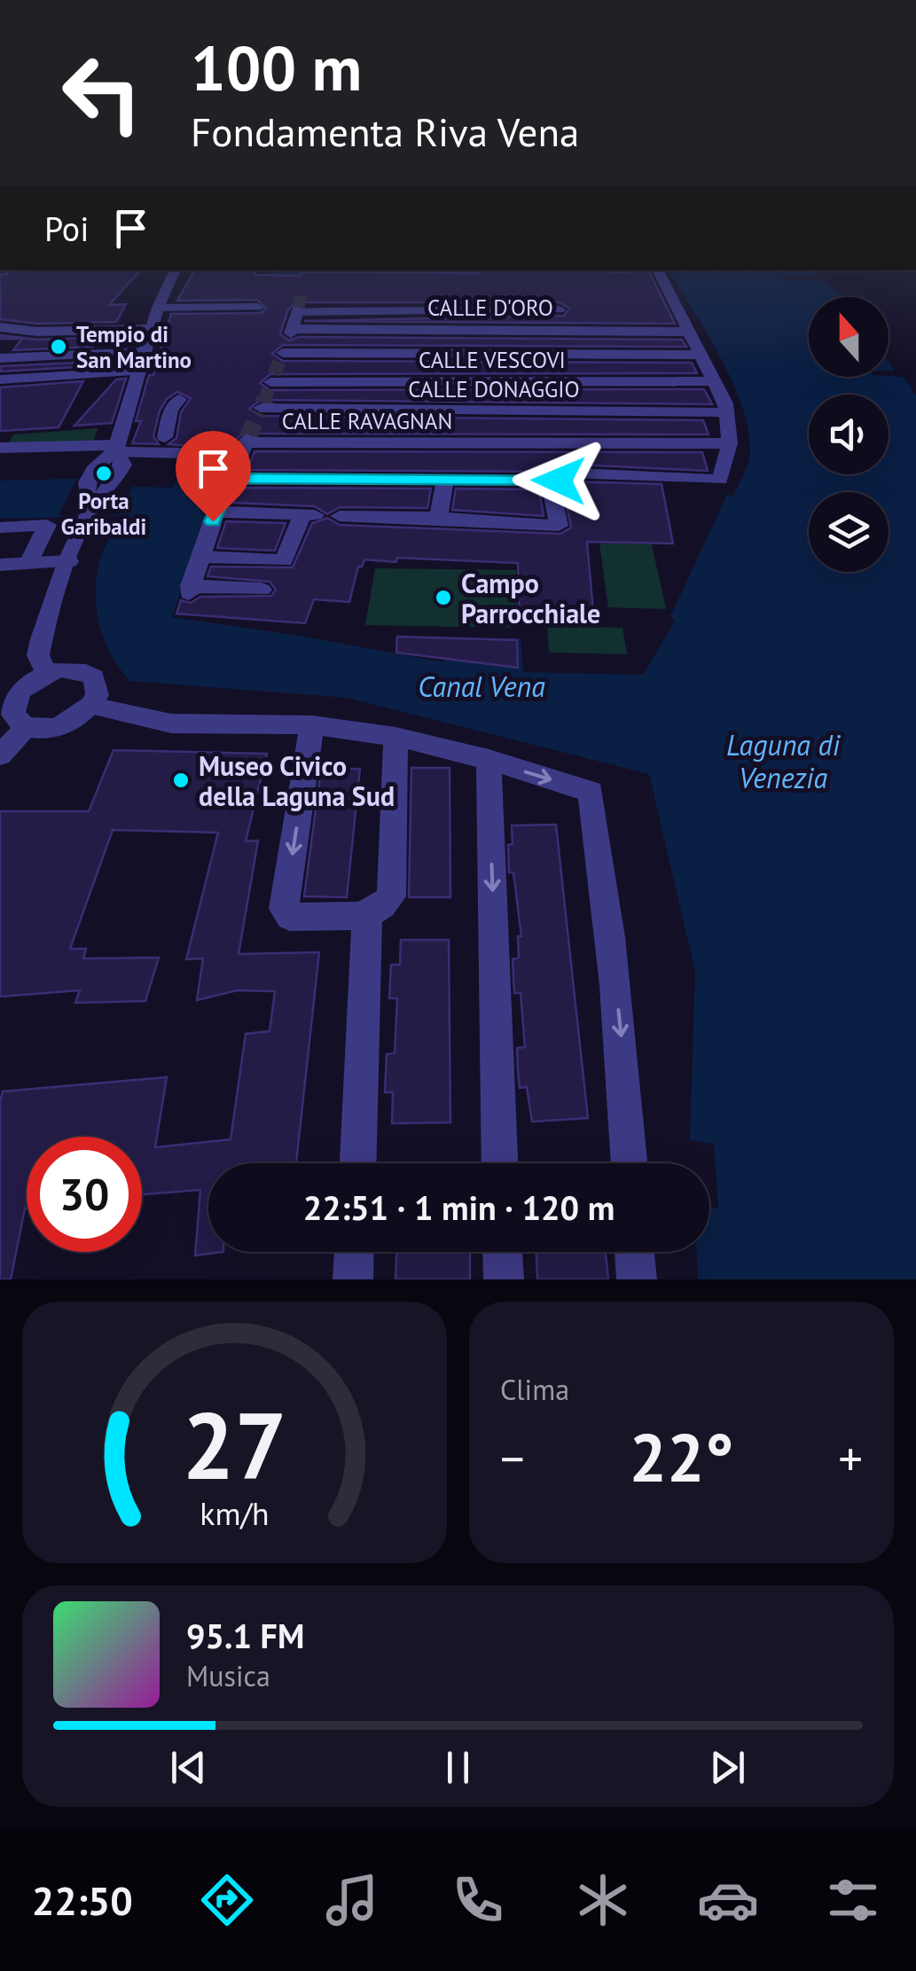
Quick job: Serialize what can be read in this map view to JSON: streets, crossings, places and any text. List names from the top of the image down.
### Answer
{
  "streets": {
    "street": [
      "CALLE D'ORO",
      "CALLE VESCOVI",
      "CALLE DONAGGIO",
      "CALLE RAVAGNAN"
    ]
  },
  "crossings": [
    ["CALLE DONAGGIO", "CALLE RAVAGNAN"]
  ],
  "water": ["Canal Vena", "Laguna di Venezia"],
  "places": [
    "Tempio di San Martino",
    "Porta Garibaldi",
    "Campo Parrocchiale",
    "Museo Civico della Laguna Sud"
  ],
  "north": "top",
  "page": {
    "turn": ["100 m", "Fondamenta Riva Vena"],
    "then": "Poi",
    "limit": "30",
    "trip": "22:51 · 1 min · 120 m",
    "tile": "Clima",
    "heat": ["−", "22°", "+"],
    "song": ["95.1 FM", "Musica"],
    "tabs": "22:50",
    "gauge": ["27", "km/h"]
  }
}
